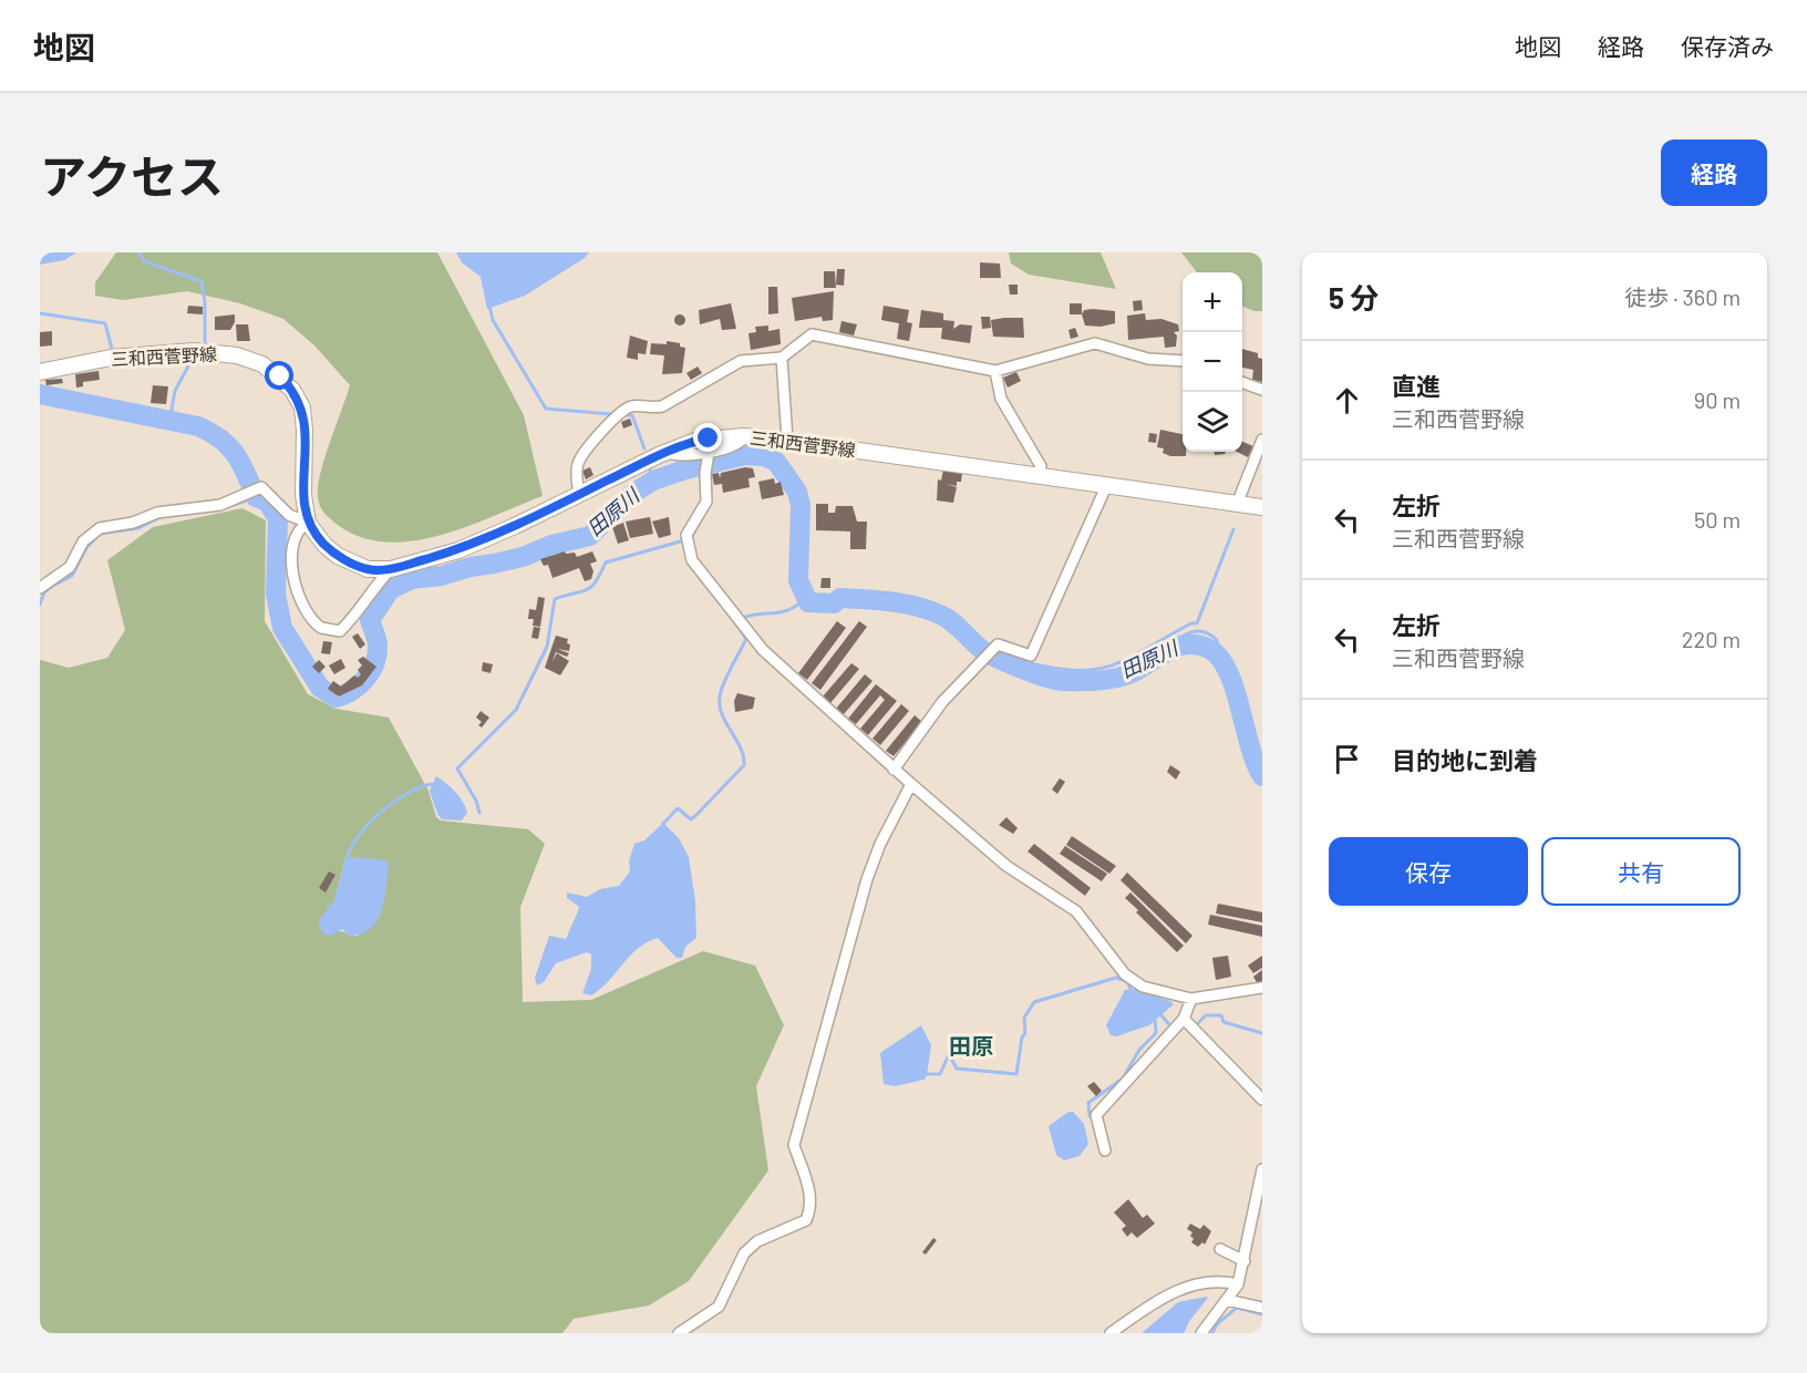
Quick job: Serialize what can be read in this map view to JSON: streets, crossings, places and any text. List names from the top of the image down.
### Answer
{
  "streets": {
    "main road": ["三和西菅野線"]
  },
  "districts": ["田原"],
  "water": ["田原川"],
  "page": {
    "header": "地図",
    "nav": ["地図", "経路", "保存済み"],
    "title": "アクセス",
    "buttons": [
      "経路",
      ["保存", "共有"]
    ],
    "heading": ["5 分", "徒歩 · 360 m"],
    "map_buttons": ["+", "−"],
    "list": [
      ["直進", "三和西菅野線", "90 m"],
      ["左折", "三和西菅野線", "50 m"],
      ["左折", "三和西菅野線", "220 m"],
      "目的地に到着"
    ]
  }
}
